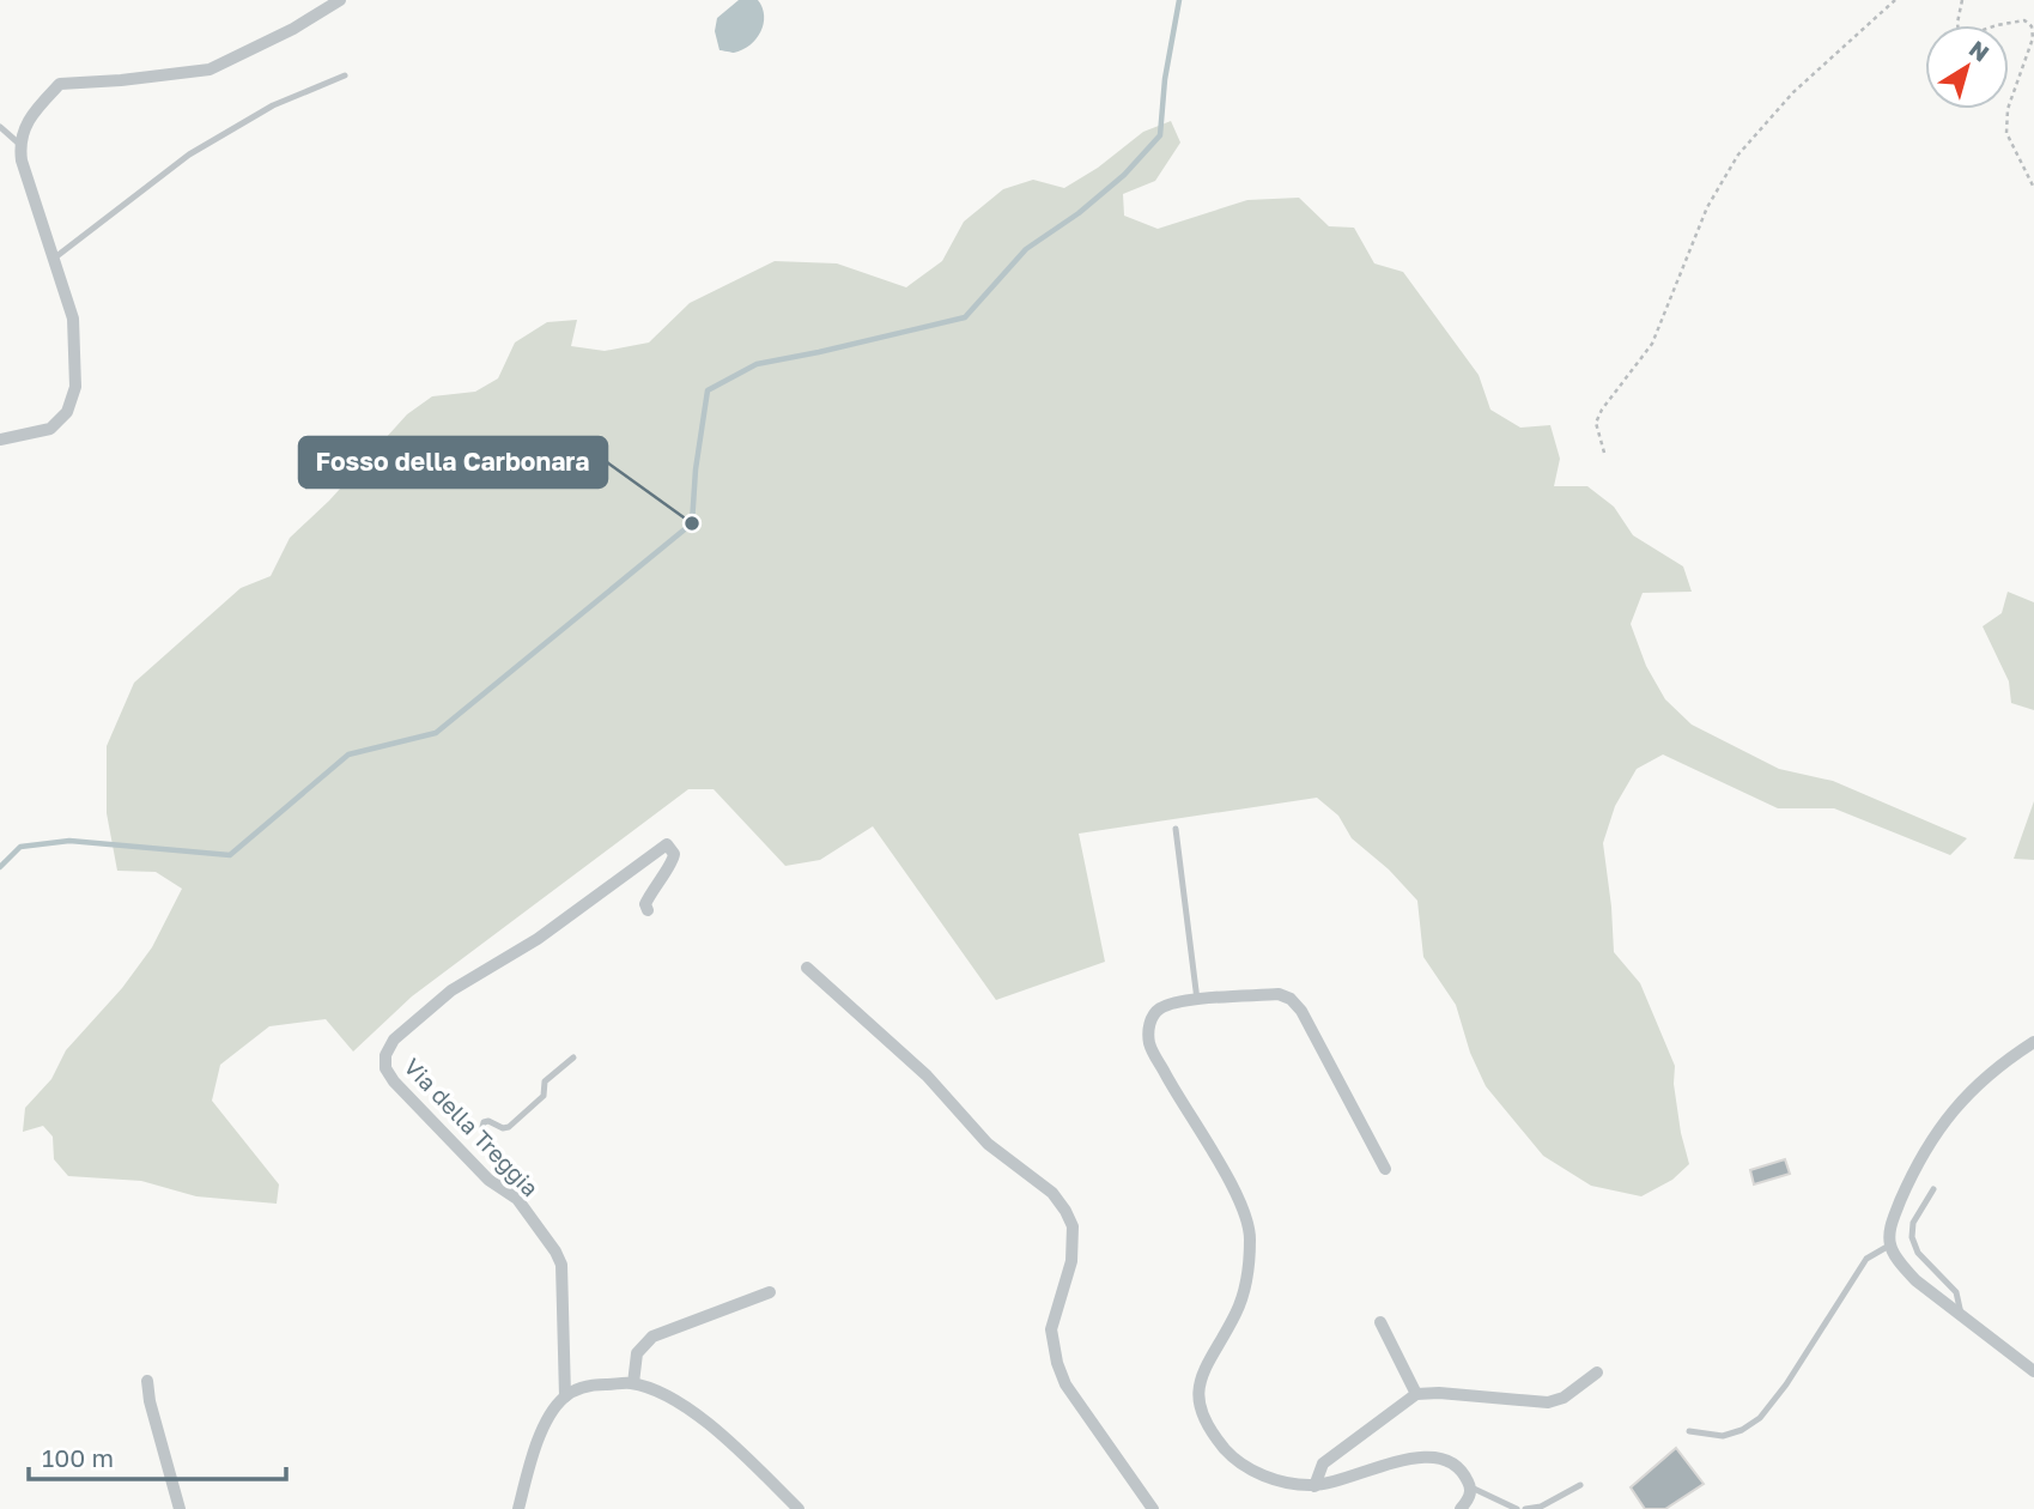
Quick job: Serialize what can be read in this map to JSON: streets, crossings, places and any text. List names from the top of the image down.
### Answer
{
  "streets": {
    "street": ["Via della Treggia"]
  },
  "places": ["Fosso della Carbonara"],
  "scale_bar": "100 m",
  "north": "top right"
}
